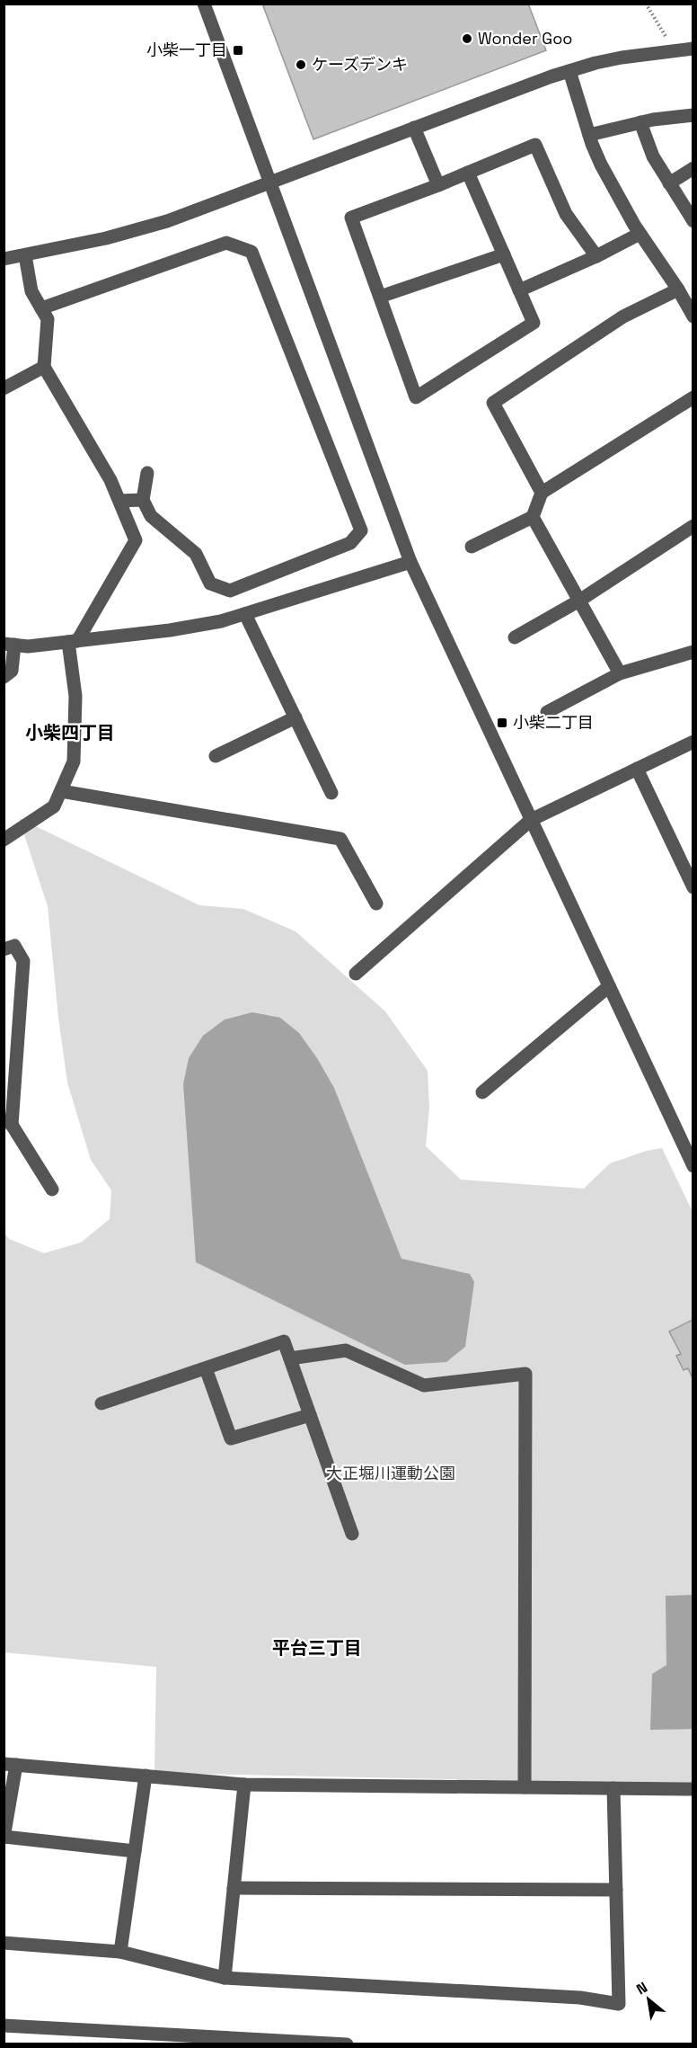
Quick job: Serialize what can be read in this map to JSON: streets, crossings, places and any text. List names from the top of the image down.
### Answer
{
  "districts": ["小柴四丁目", "平台三丁目"],
  "parks": ["大正堀川運動公園"],
  "places": {
    "other": ["Wonder Goo", "ケーズデンキ"],
    "transit": ["小柴一丁目", "小柴二丁目"]
  },
  "north": "top left"
}
